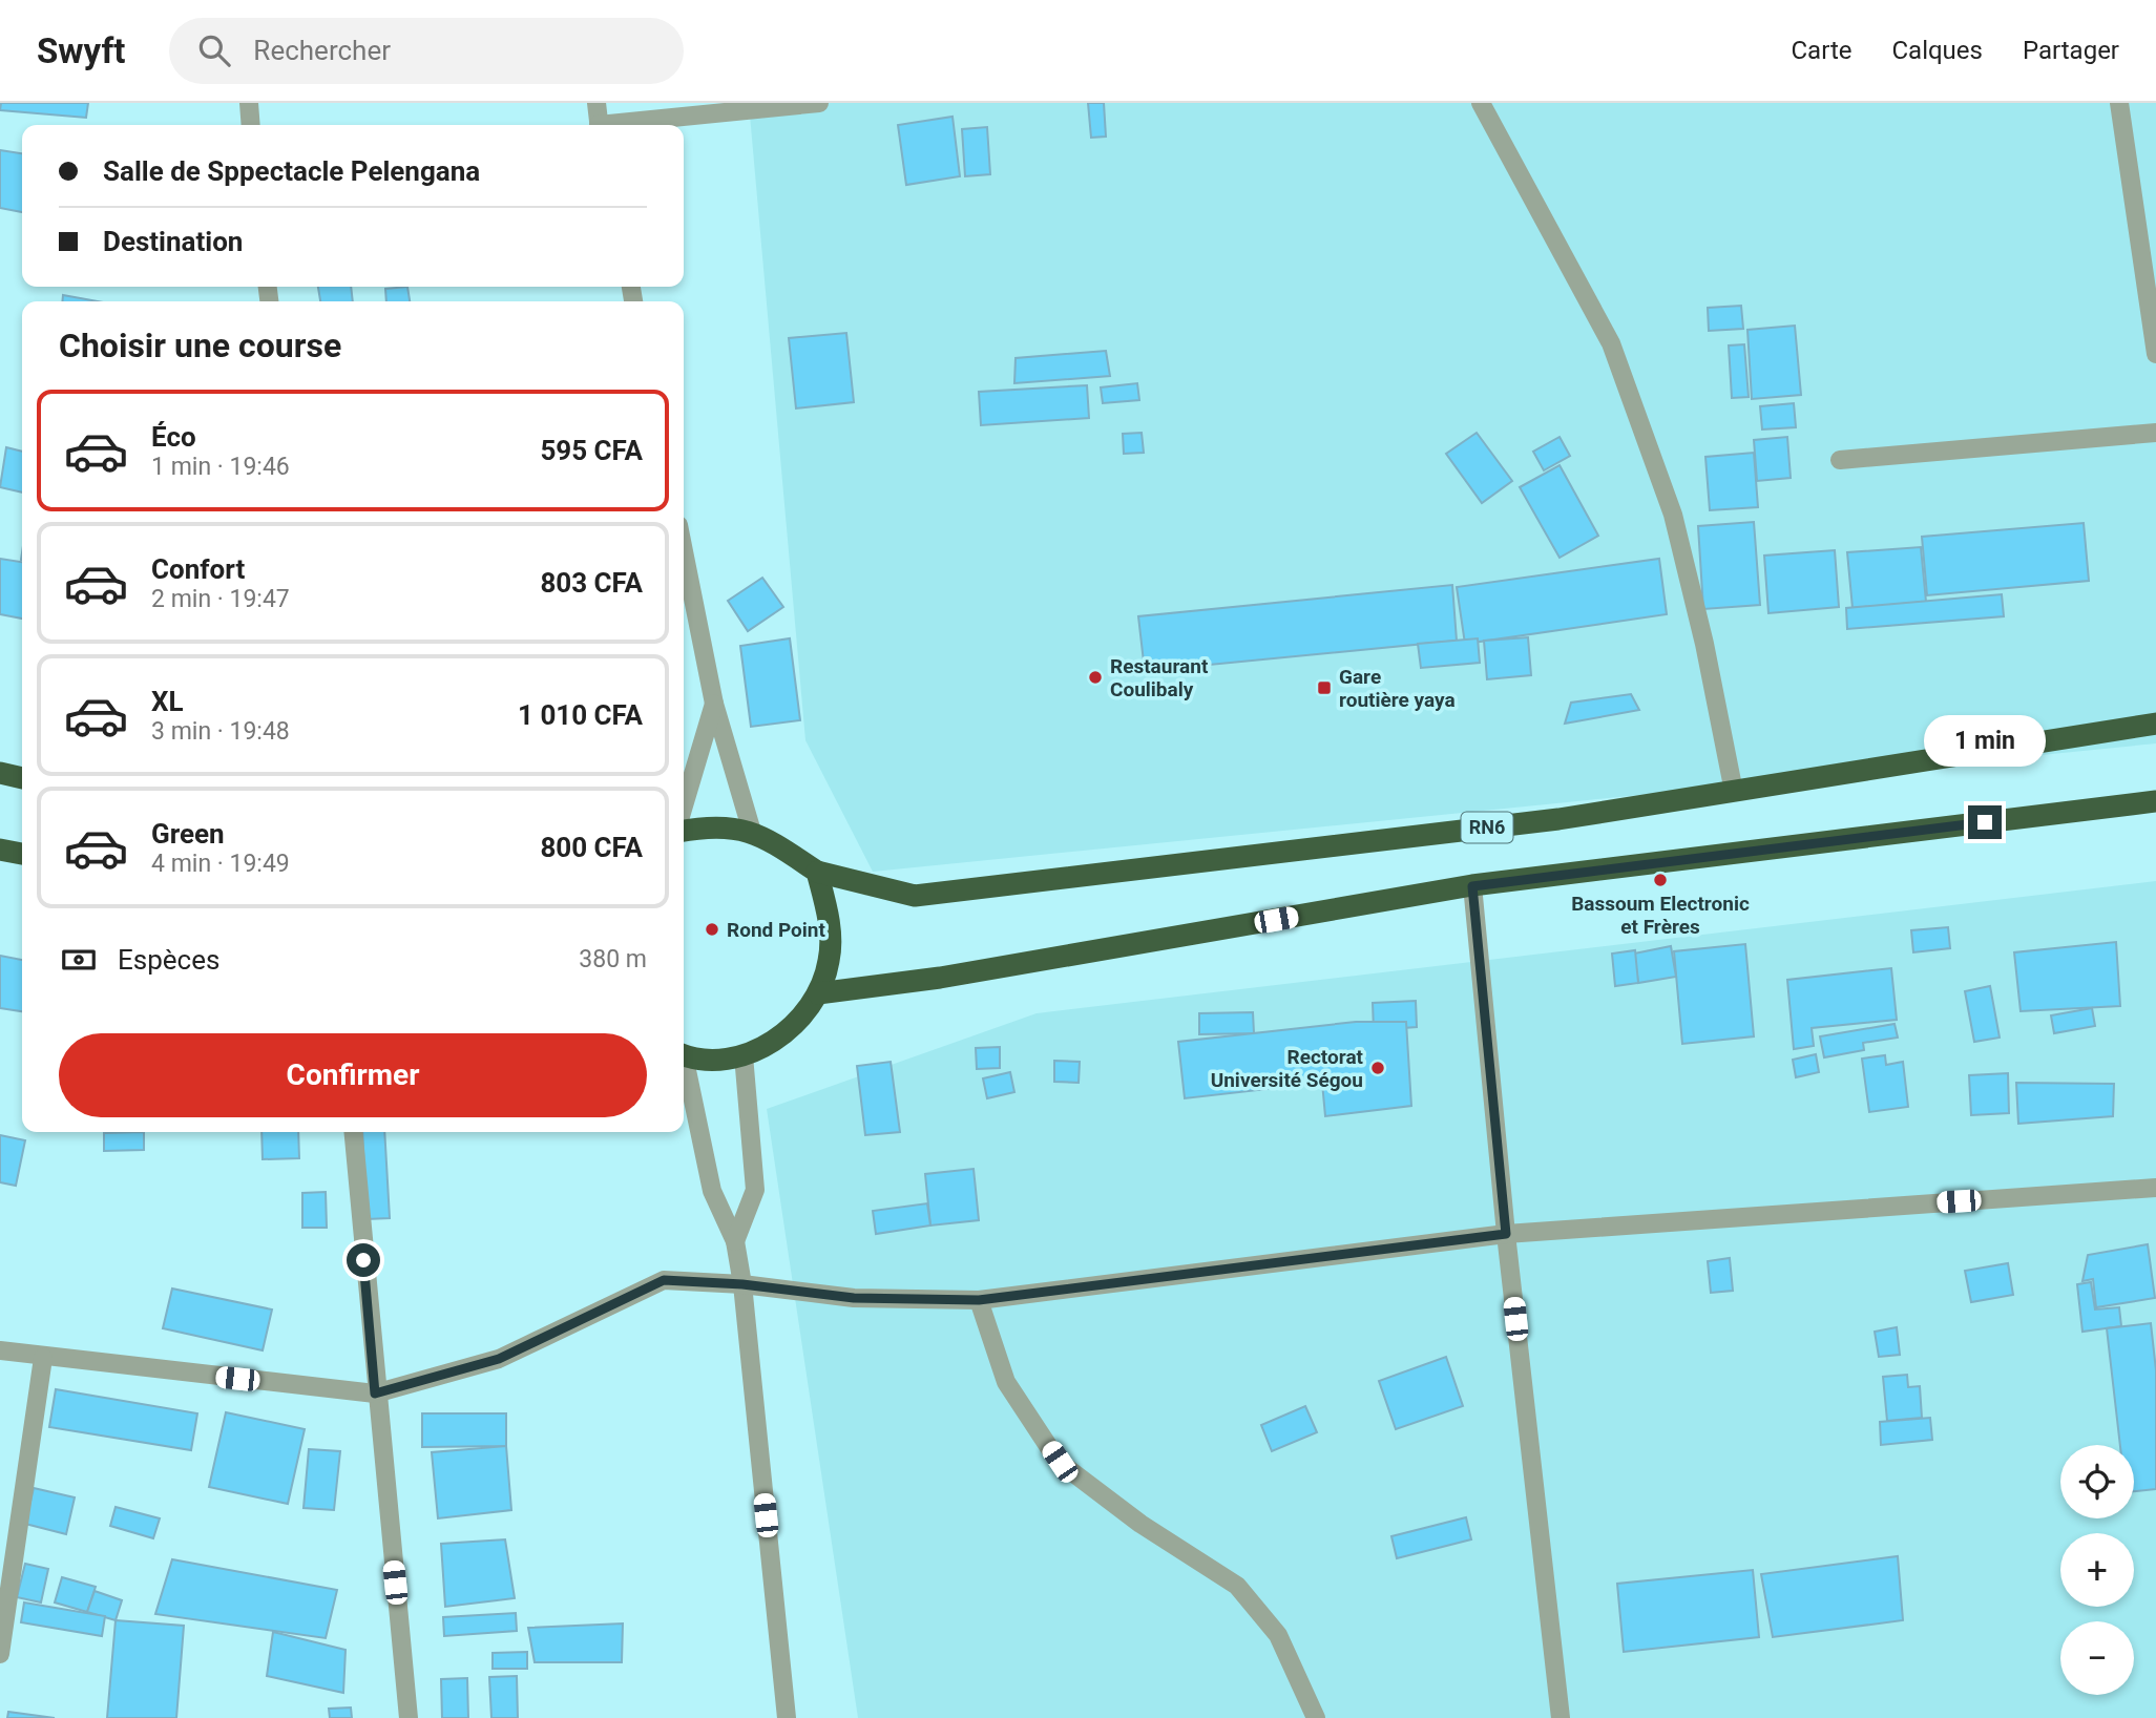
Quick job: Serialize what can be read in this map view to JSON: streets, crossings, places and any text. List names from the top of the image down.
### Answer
{
  "streets": {
    "highway": ["RN6"]
  },
  "places": {
    "other": [
      "Restaurant Coulibaly",
      "Bassoum Electronic et Frères",
      "Rond Point",
      "Rectorat Université Ségou"
    ],
    "transit": ["Gare routière yaya"]
  },
  "page": {
    "header": "Swyft",
    "search": "Rechercher",
    "nav": ["Carte", "Calques", "Partager"],
    "banner": ["Salle de Sppectacle Pelengana", "Destination"],
    "heading": "Choisir une course",
    "list": [
      {
        "name": "Éco",
        "note": "1 min · 19:46",
        "value": "595 CFA"
      },
      {
        "name": "Confort",
        "note": "2 min · 19:47",
        "value": "803 CFA"
      },
      {
        "name": "XL",
        "note": "3 min · 19:48",
        "value": "1 010 CFA"
      },
      {
        "name": "Green",
        "note": "4 min · 19:49",
        "value": "800 CFA"
      }
    ],
    "bubble": "1 min",
    "pay": ["Espèces", "380 m"],
    "buttons": "Confirmer",
    "map_buttons": ["+", "−"]
  }
}
